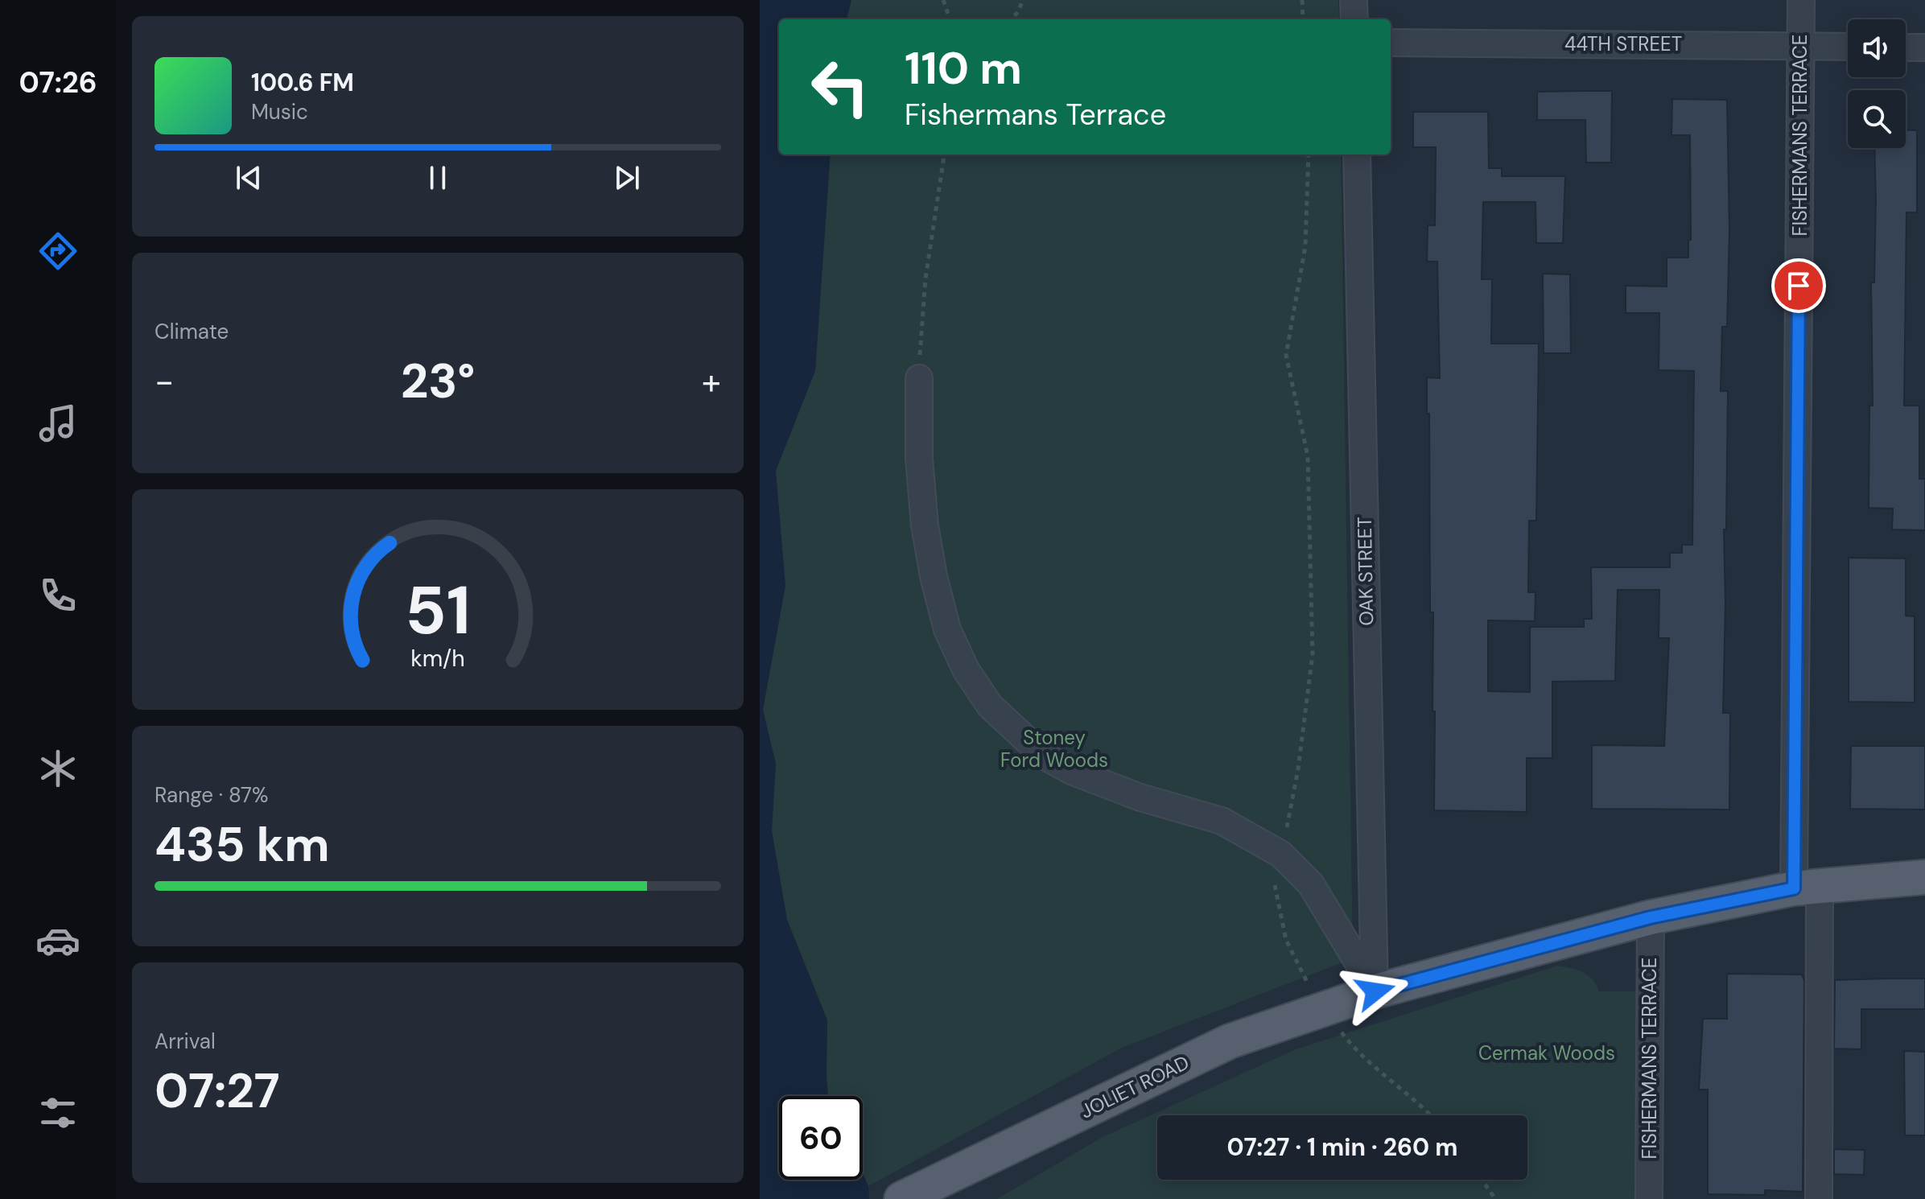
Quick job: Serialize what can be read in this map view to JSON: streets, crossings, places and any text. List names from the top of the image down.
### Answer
{
  "streets": {
    "main road": ["JOLIET ROAD"],
    "street": ["44TH STREET", "FISHERMANS TERRACE", "OAK STREET"]
  },
  "crossings": [
    ["44TH STREET", "FISHERMANS TERRACE"],
    ["FISHERMANS TERRACE", "JOLIET ROAD"],
    ["OAK STREET", "JOLIET ROAD"]
  ],
  "parks": ["Stoney Ford Woods", "Cermak Woods"],
  "page": {
    "tabs": "07:26",
    "turn": ["110 m", "Fishermans Terrace"],
    "song": ["100.6 FM", "Music"],
    "tile": [
      "Climate",
      ["Range · 87%", "435 km"],
      ["Arrival", "07:27"]
    ],
    "heat": ["−", "23°", "+"],
    "limit": "60",
    "trip": "07:27 · 1 min · 260 m",
    "gauge": ["51", "km/h"]
  }
}
